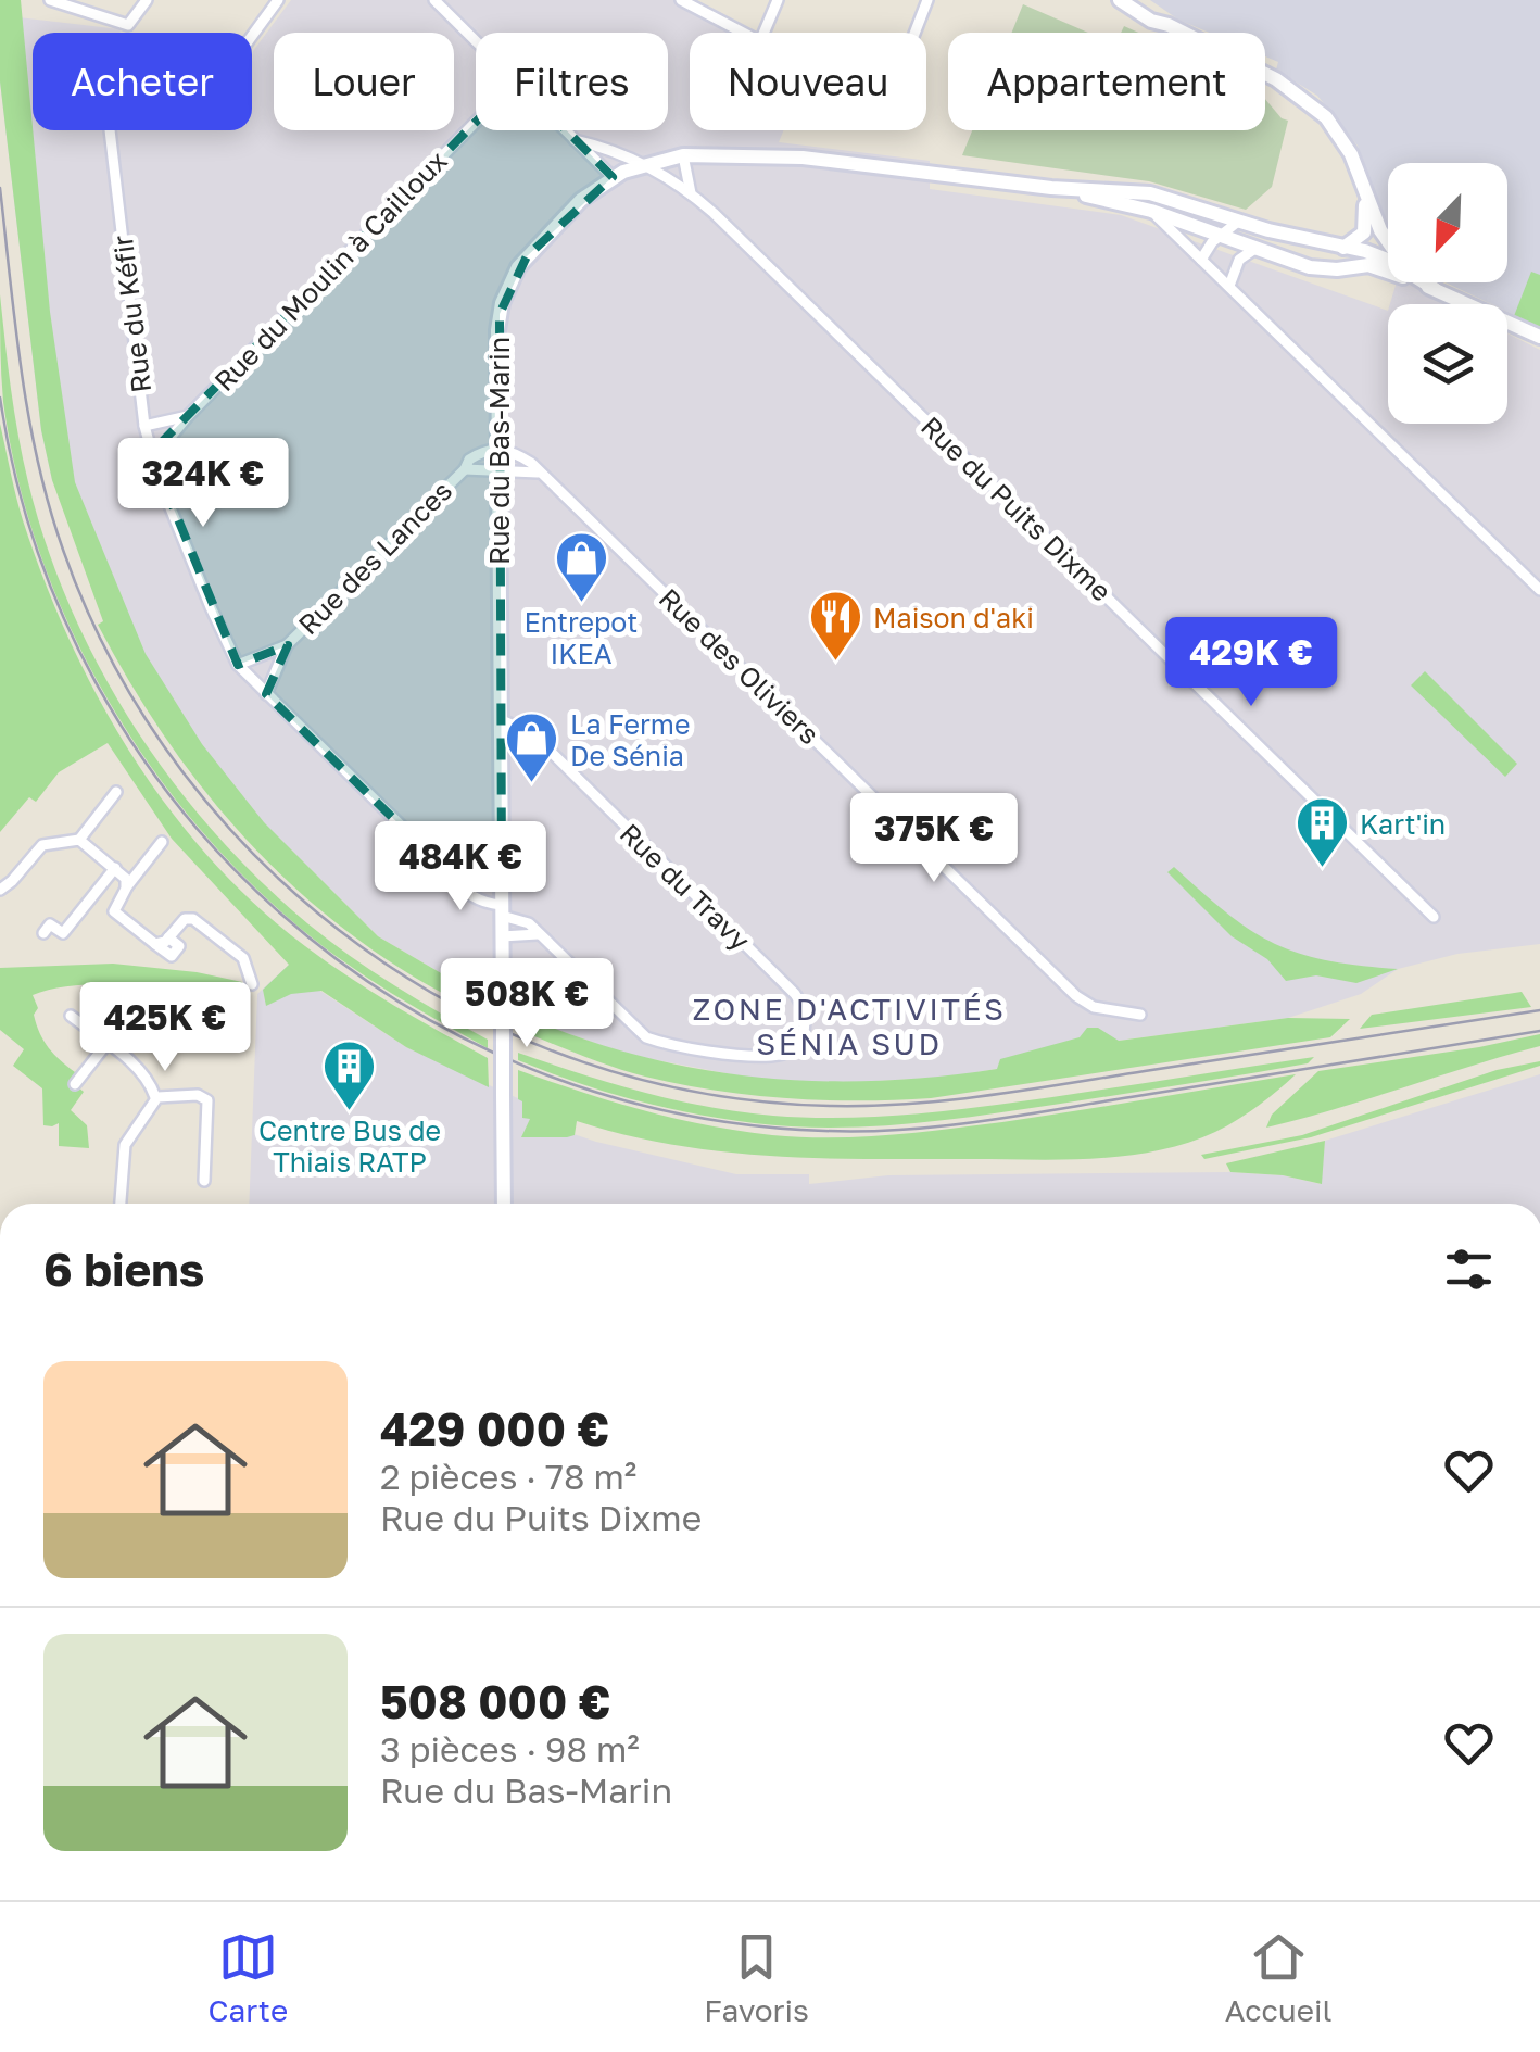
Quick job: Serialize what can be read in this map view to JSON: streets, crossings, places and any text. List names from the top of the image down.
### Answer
{
  "streets": {
    "main road": ["Rue du Bas-Marin"],
    "street": [
      "Rue du Moulin à Cailloux",
      "Rue du Kéfir",
      "Rue du Puits Dixme",
      "Rue des Lances",
      "Rue des Oliviers",
      "Rue du Travy"
    ]
  },
  "crossings": [
    ["Rue du Moulin à Cailloux", "Rue du Kéfir"],
    ["Rue du Kéfir", "Rue du Bas-Marin"],
    ["Rue du Kéfir", "Rue des Lances"],
    ["Rue du Kéfir", "Rue du Travy"],
    ["Rue du Bas-Marin", "Rue du Puits Dixme"],
    ["Rue du Bas-Marin", "Rue des Lances"],
    ["Rue du Bas-Marin", "Rue des Oliviers"],
    ["Rue du Bas-Marin", "Rue du Travy"],
    ["Rue des Lances", "Rue des Oliviers"]
  ],
  "districts": ["ZONE D'ACTIVITÉS SÉNIA SUD"],
  "places": {
    "shop": ["Entrepot IKEA", "La Ferme De Sénia"],
    "restaurant": ["Maison d'aki"],
    "building": ["Kart'in", "Centre Bus de Thiais RATP"]
  },
  "north": "bottom left",
  "page": {
    "chip": [
      "Acheter",
      "Louer",
      "Filtres",
      "Nouveau",
      "Appartement"
    ],
    "price": [
      "324K €",
      "429K €",
      "375K €",
      "484K €",
      "508K €",
      "425K €"
    ],
    "heading": "6 biens",
    "list": [
      {
        "name": "429 000 €",
        "note": "2 pièces · 78 m² · Rue du Puits Dixme"
      },
      {
        "name": "508 000 €",
        "note": "3 pièces · 98 m² · Rue du Bas-Marin"
      }
    ],
    "tabs": ["Carte", "Favoris", "Accueil"]
  }
}
